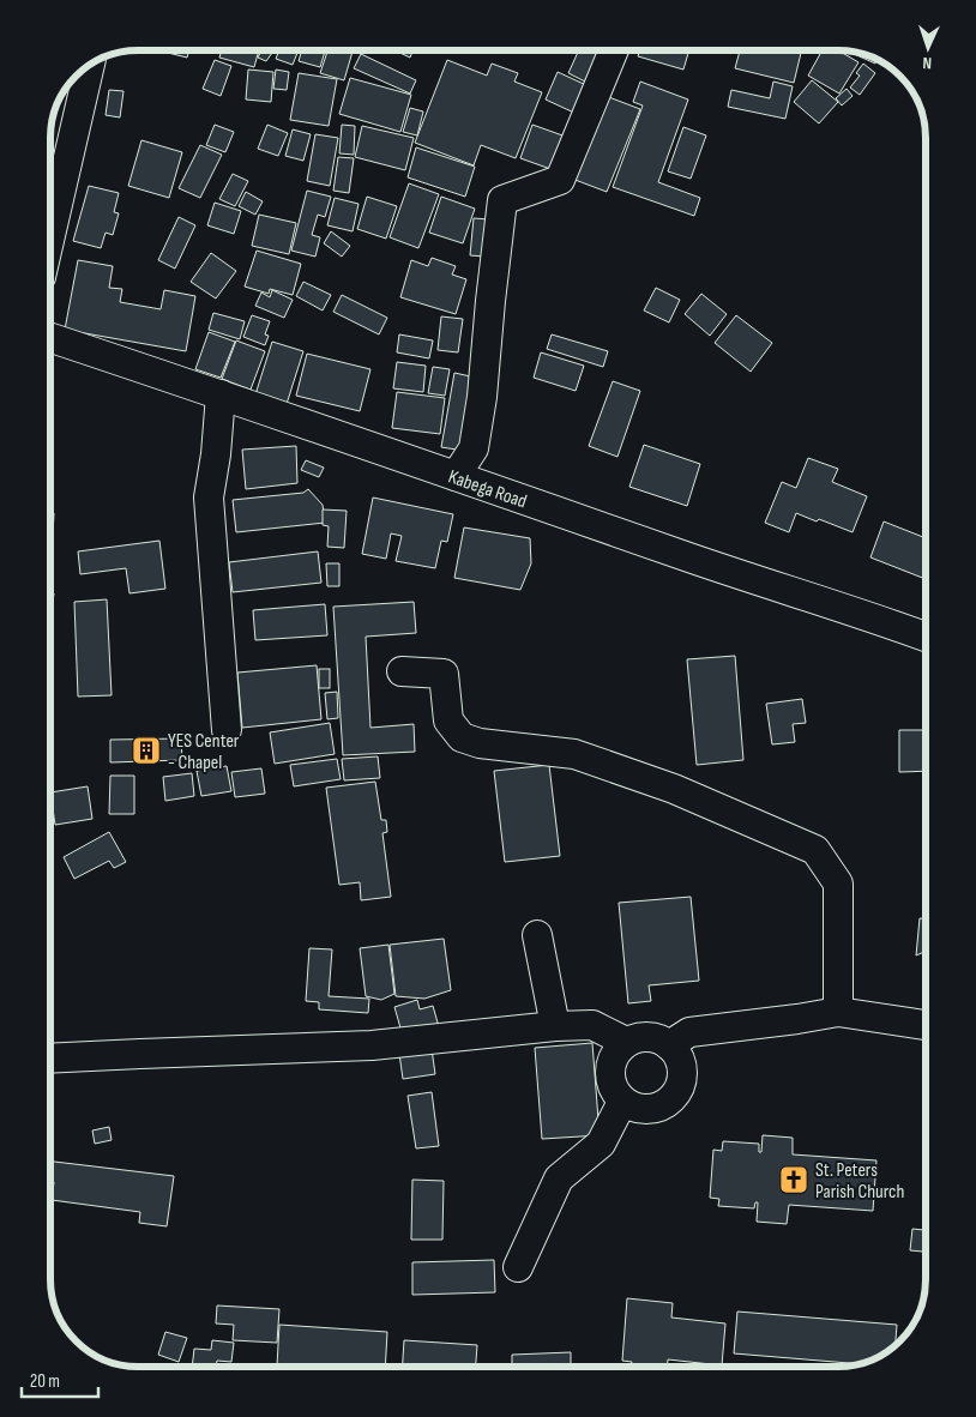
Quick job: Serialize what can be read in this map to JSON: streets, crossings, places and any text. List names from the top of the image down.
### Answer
{
  "streets": {
    "street": ["Kabega Road"]
  },
  "places": {
    "building": ["YES Center - Chapel"],
    "church": ["St. Peters Parish Church"]
  },
  "scale_bar": "20 m",
  "north": "bottom"
}
